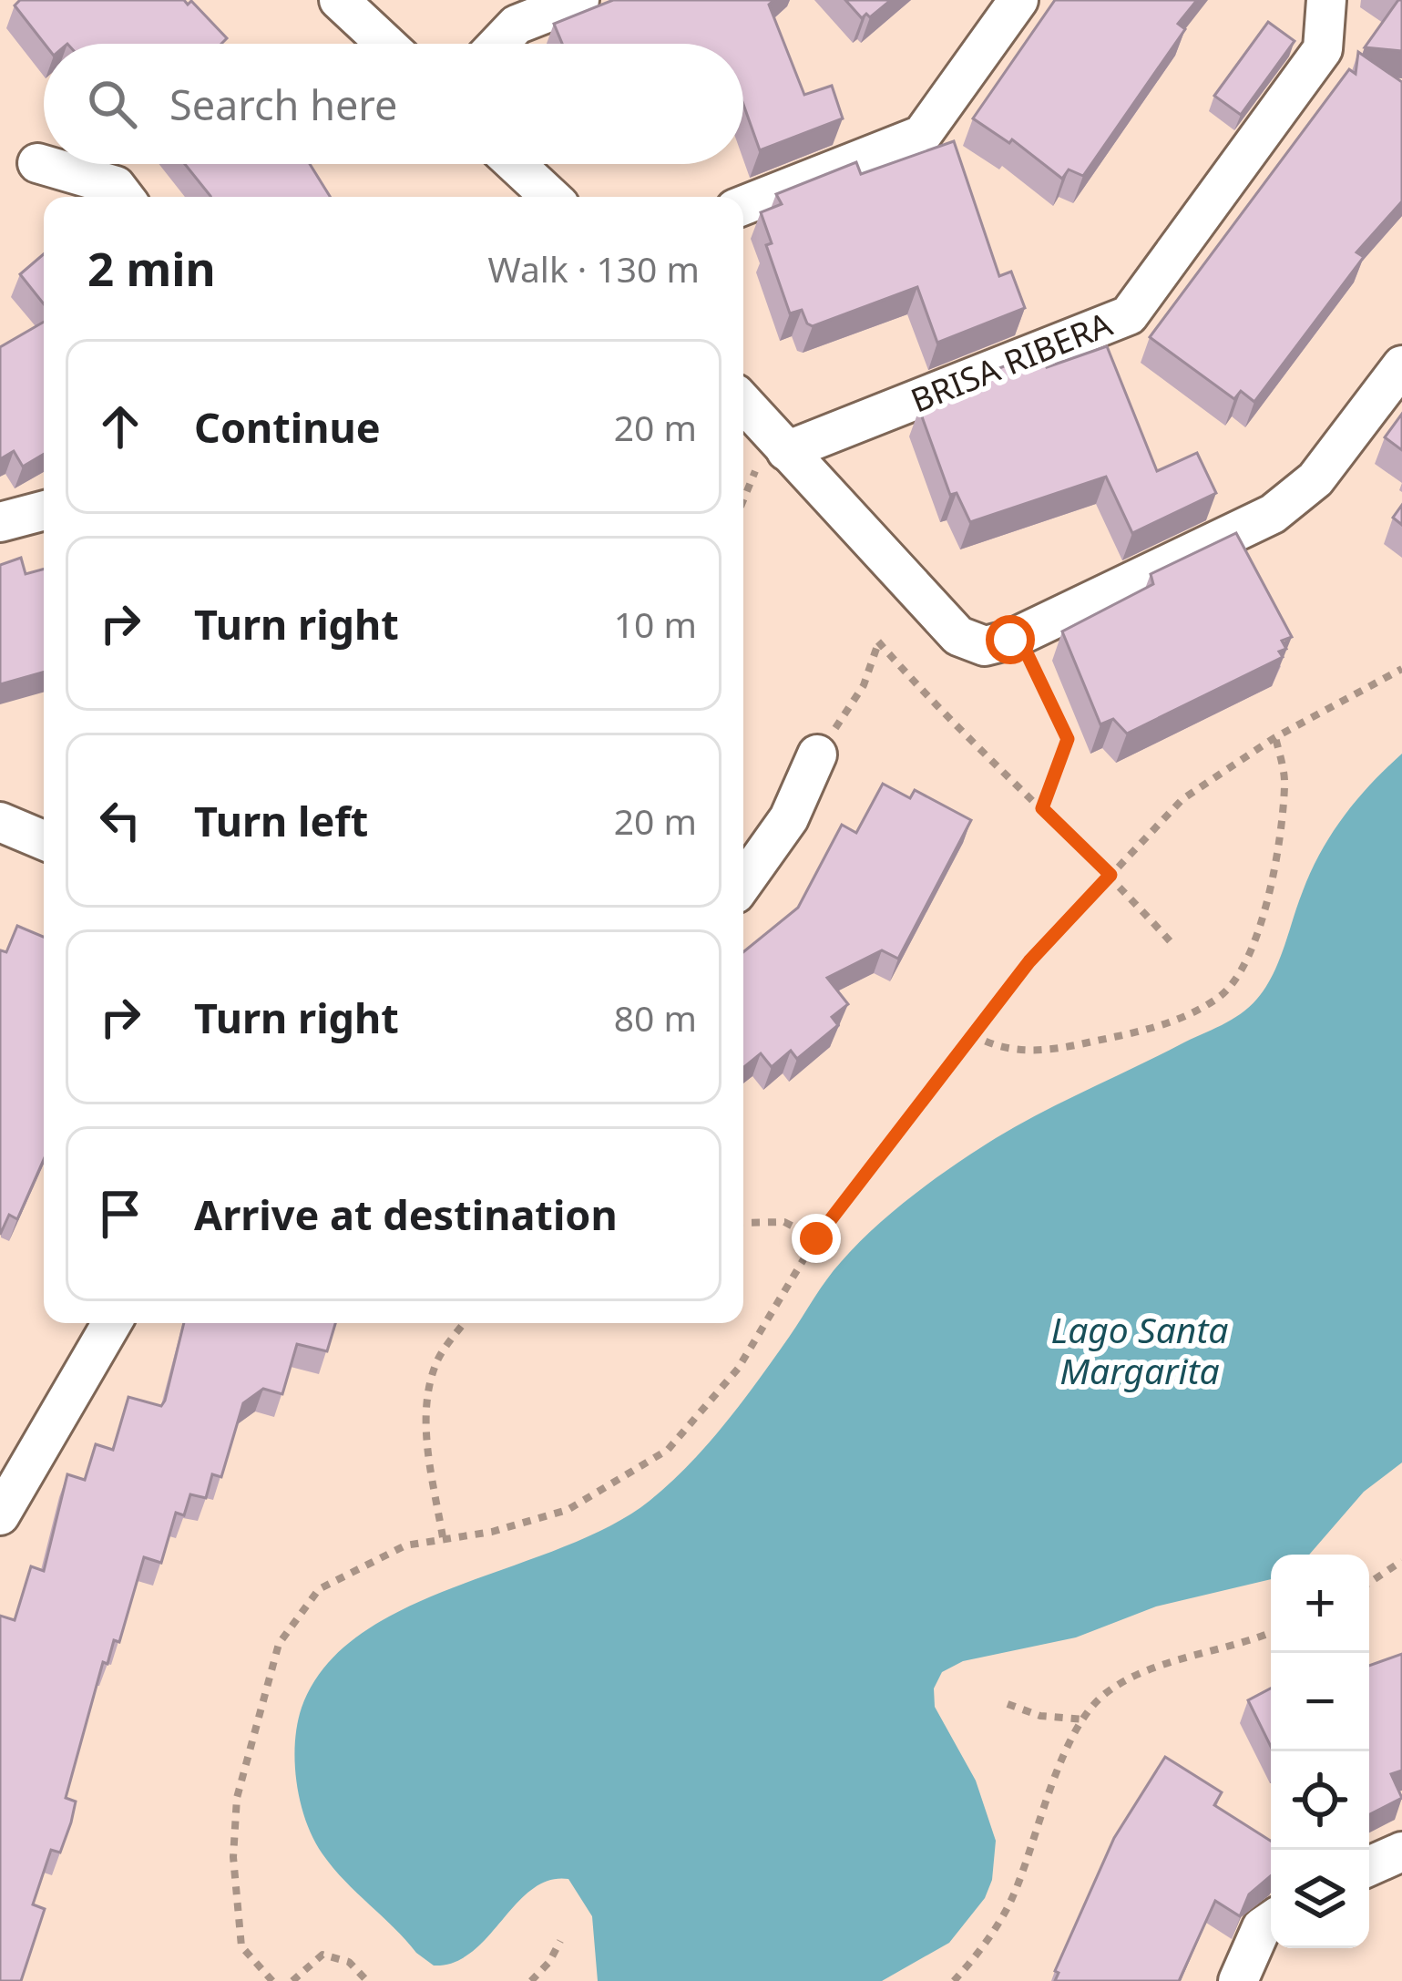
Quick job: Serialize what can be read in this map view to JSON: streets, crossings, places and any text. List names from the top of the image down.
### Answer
{
  "streets": {
    "street": ["BRISA RIBERA"]
  },
  "water": ["Lago Santa Margarita"],
  "page": {
    "search": "Search here",
    "heading": ["2 min", "Walk · 130 m"],
    "list": [
      ["Continue", "20 m"],
      ["Turn right", "10 m"],
      ["Turn left", "20 m"],
      ["Turn right", "80 m"],
      "Arrive at destination"
    ],
    "map_buttons": ["+", "−"]
  }
}
